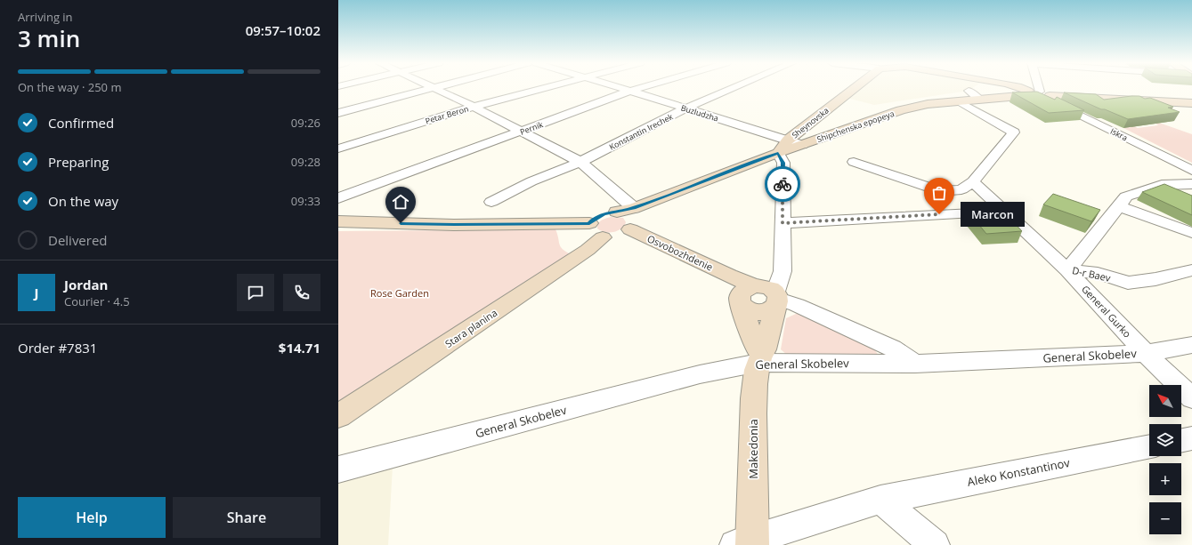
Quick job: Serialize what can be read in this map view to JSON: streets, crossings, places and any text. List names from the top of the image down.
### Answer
{
  "streets": {
    "main road": [
      "Sheynovska",
      "Shipchenska epopeya",
      "Osvobozhdenie",
      "Stara planina",
      "Makedonia"
    ],
    "street": [
      "Buzludzha",
      "Petar Beron",
      "Pernik",
      "Konstantin Irechek",
      "Iskra",
      "D-r Baev",
      "General Gurko",
      "General Skobelev",
      "Aleko Konstantinov"
    ]
  },
  "crossings": [
    ["Buzludzha", "Sheynovska"],
    ["Buzludzha", "Shipchenska epopeya"],
    ["Buzludzha", "Pernik"],
    ["Buzludzha", "Konstantin Irechek"],
    ["Sheynovska", "Shipchenska epopeya"],
    ["Sheynovska", "Makedonia"],
    ["Shipchenska epopeya", "Iskra"],
    ["Shipchenska epopeya", "Osvobozhdenie"],
    ["Shipchenska epopeya", "Stara planina"],
    ["Shipchenska epopeya", "Makedonia"],
    ["Osvobozhdenie", "Stara planina"],
    ["Osvobozhdenie", "Makedonia"],
    ["D-r Baev", "General Gurko"],
    ["General Gurko", "General Skobelev"],
    ["General Skobelev", "Makedonia"],
    ["Makedonia", "Aleko Konstantinov"]
  ],
  "parks": ["Rose Garden"],
  "places": ["Marcon"],
  "north": "top left",
  "page": {
    "heading": ["3 min", "Arriving in", "09:57–10:02"],
    "panel": [
      "Jordan",
      "Courier · 4.5",
      "Order #7831",
      "$14.71"
    ],
    "bar": "On the way · 250 m",
    "list": [
      ["Confirmed", "09:26"],
      ["Preparing", "09:28"],
      ["On the way", "09:33"],
      "Delivered"
    ],
    "bubble": "Marcon",
    "round": "J",
    "map_buttons": ["+", "−"],
    "buttons": ["Help", "Share"]
  }
}
